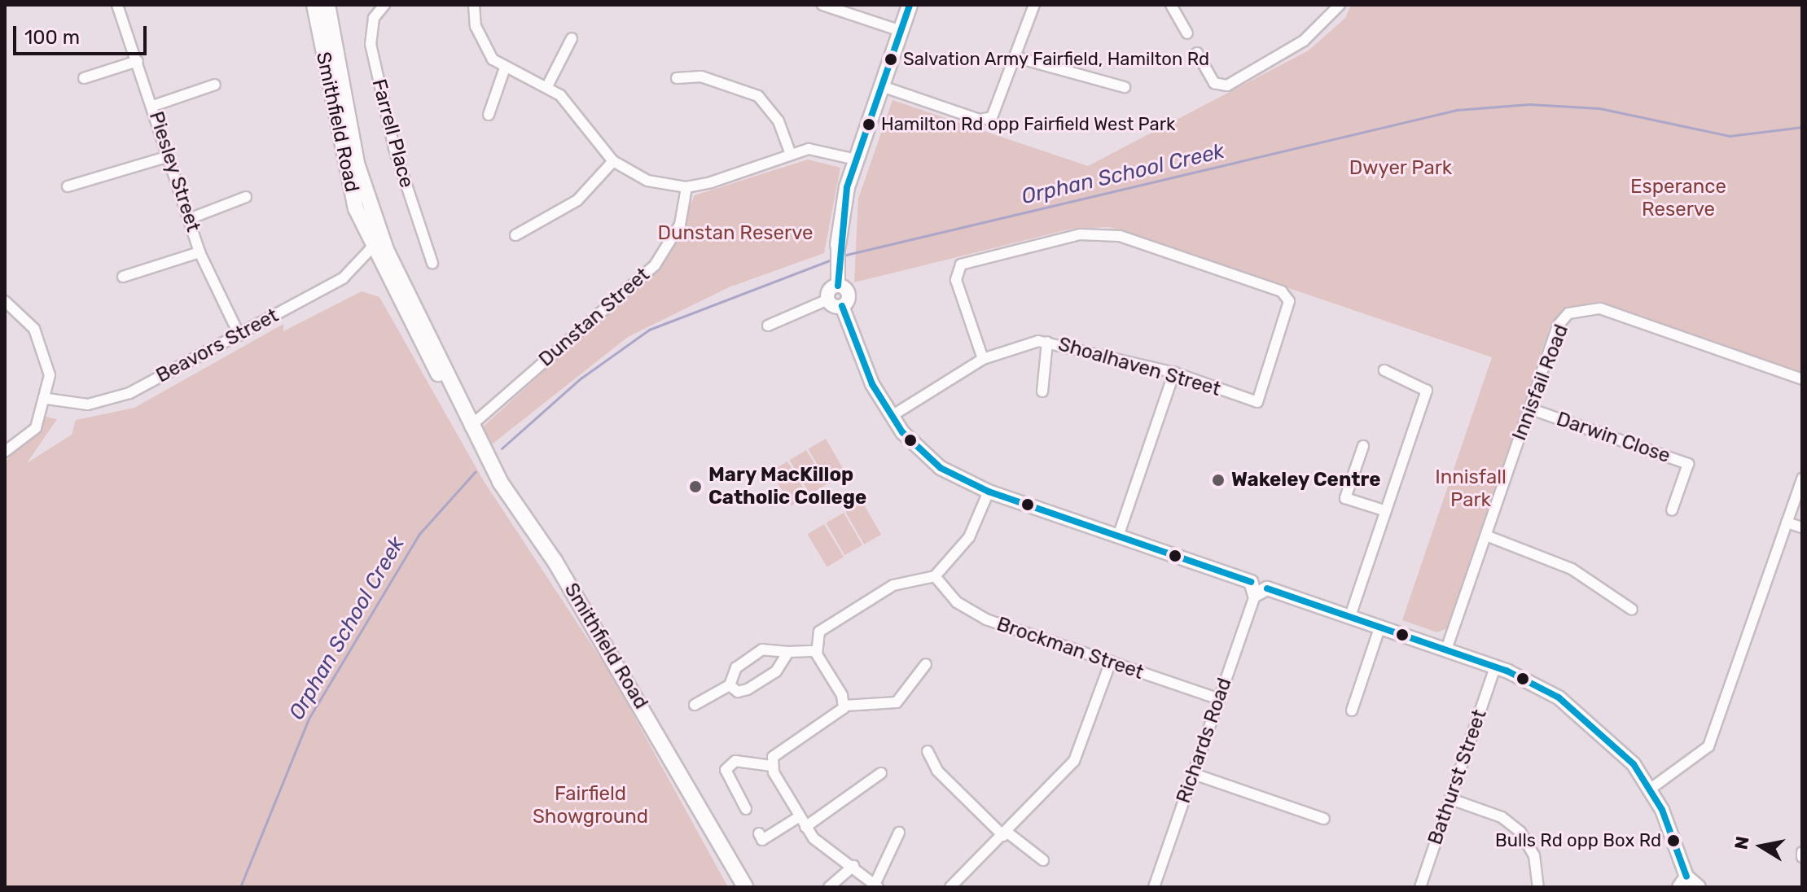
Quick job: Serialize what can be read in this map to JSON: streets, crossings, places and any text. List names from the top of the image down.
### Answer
{
  "streets": {
    "main road": ["Smithfield Road"],
    "street": [
      "Farrell Place",
      "Piesley Street",
      "Dunstan Street",
      "Beavors Street",
      "Shoalhaven Street",
      "Innisfail Road",
      "Darwin Close",
      "Brockman Street",
      "Richards Road",
      "Bathurst Street"
    ]
  },
  "crossings": [
    ["Smithfield Road", "Dunstan Street"],
    ["Smithfield Road", "Beavors Street"],
    ["Piesley Street", "Beavors Street"],
    ["Innisfail Road", "Darwin Close"],
    ["Brockman Street", "Richards Road"]
  ],
  "water": ["Orphan School Creek"],
  "parks": [
    "Dwyer Park",
    "Esperance Reserve",
    "Dunstan Reserve",
    "Innisfall Park",
    "Fairfield Showground"
  ],
  "places": [
    "Salvation Army Fairfield, Hamilton Rd",
    "Hamilton Rd opp Fairfield West Park",
    "Wakeley Centre",
    "Mary MacKillop Catholic College",
    "Bulls Rd opp Box Rd"
  ],
  "scale_bar": "100 m",
  "north": "left"
}
